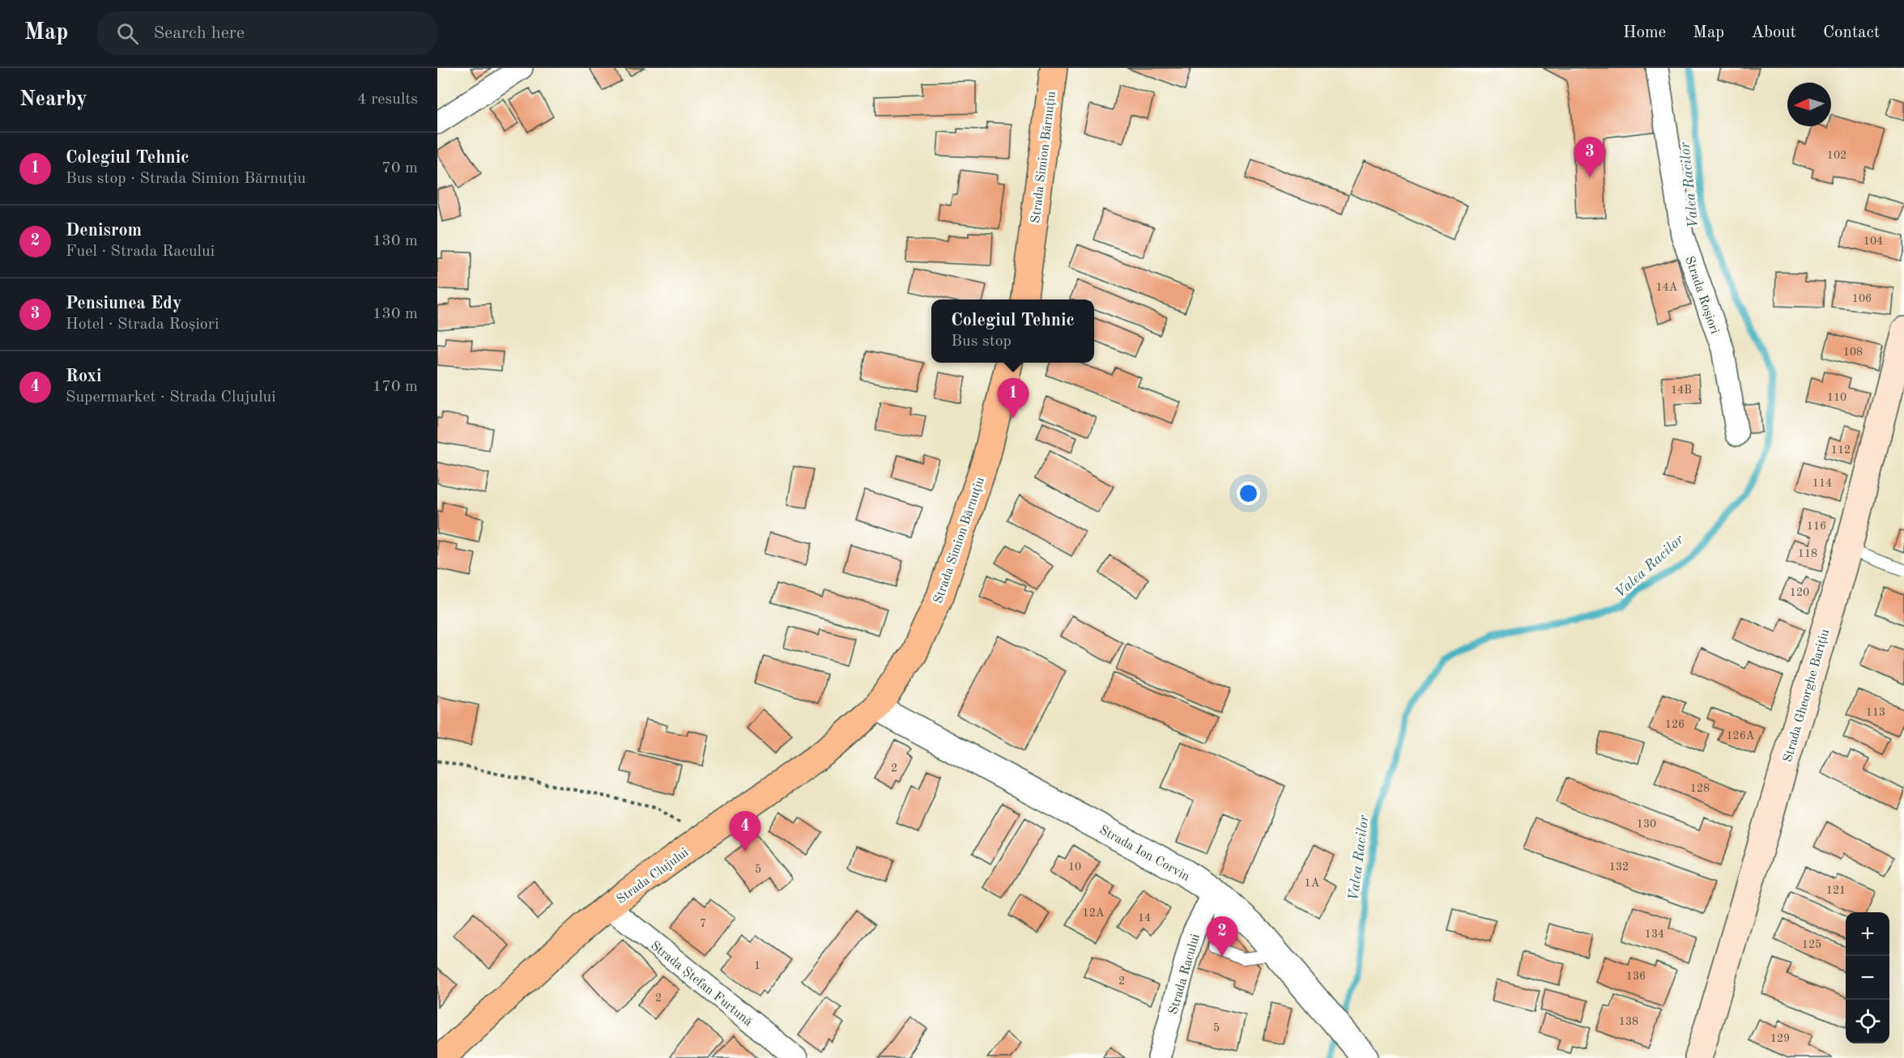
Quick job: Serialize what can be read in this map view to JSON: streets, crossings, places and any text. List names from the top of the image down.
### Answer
{
  "streets": {
    "main road": ["Strada Simion Bărnuțiu", "Strada Gheorghe Barițiu", "Strada Clujului"],
    "street": [
      "Strada Roșiori",
      "Strada Ion Corvin",
      "Strada Racului",
      "Strada Ștefan Furtună"
    ]
  },
  "crossings": [
    ["Strada Simion Bărnuțiu", "Strada Ion Corvin"],
    ["Strada Simion Bărnuțiu", "Strada Clujului"],
    ["Strada Ion Corvin", "Strada Clujului"],
    ["Strada Ion Corvin", "Strada Racului"],
    ["Strada Clujului", "Strada Ștefan Furtună"]
  ],
  "water": ["Valea Racilor"],
  "house_numbers": [
    "102",
    "104",
    "14A",
    "106",
    "108",
    "14B",
    "110",
    "112",
    "114",
    "116",
    "118",
    "120",
    "113",
    "126",
    "126A",
    "2",
    "128",
    "130",
    "10",
    "132",
    "5",
    "1A",
    "121",
    "12A",
    "14",
    "7",
    "134",
    "125",
    "1",
    "136",
    "2",
    "2",
    "138",
    "5",
    "129"
  ],
  "north": "left",
  "page": {
    "header": "Map",
    "search": "Search here",
    "nav": [
      "Home",
      "Map",
      "About",
      "Contact"
    ],
    "heading": ["Nearby", "4 results"],
    "list": [
      {
        "mark": "1",
        "name": "Colegiul Tehnic",
        "note": "Bus stop · Strada Simion Bărnuțiu",
        "value": "70 m"
      },
      {
        "mark": "2",
        "name": "Denisrom",
        "note": "Fuel · Strada Racului",
        "value": "130 m"
      },
      {
        "mark": "3",
        "name": "Pensiunea Edy",
        "note": "Hotel · Strada Roșiori",
        "value": "130 m"
      },
      {
        "mark": "4",
        "name": "Roxi",
        "note": "Supermarket · Strada Clujului",
        "value": "170 m"
      }
    ],
    "pins": [
      "3",
      "1",
      "4",
      "2"
    ],
    "popup": ["Colegiul Tehnic", "Bus stop"],
    "map_buttons": ["+", "−"]
  }
}
